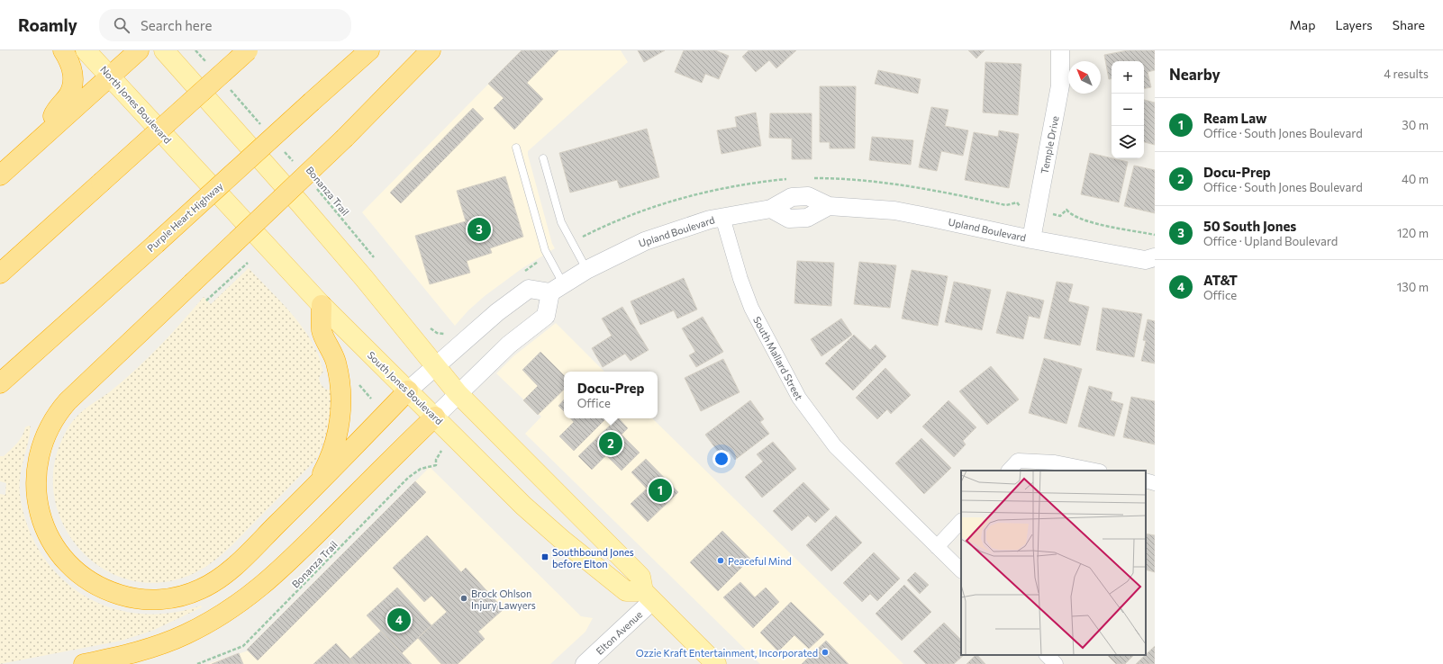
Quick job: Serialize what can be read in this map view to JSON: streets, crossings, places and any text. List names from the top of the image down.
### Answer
{
  "streets": {
    "highway": ["Purple Heart Highway"],
    "main road": ["North Jones Boulevard", "South Jones Boulevard"],
    "street": [
      "Temple Drive",
      "Upland Boulevard",
      "South Mallard Street",
      "Elton Avenue"
    ],
    "path": ["Bonanza Trail"]
  },
  "crossings": [
    ["North Jones Boulevard", "South Jones Boulevard"],
    ["Temple Drive", "Upland Boulevard"],
    ["Upland Boulevard", "South Mallard Street"],
    ["South Jones Boulevard", "Elton Avenue"]
  ],
  "places": {
    "transit": ["Southbound Jones before Elton"],
    "other": ["Peaceful Mind", "Brock Ohlson Injury Lawyers", "Ozzie Kraft Entertainment, Incorporated"]
  },
  "north": "top left",
  "page": {
    "header": "Roamly",
    "search": "Search here",
    "nav": ["Map", "Layers", "Share"],
    "heading": ["Nearby", "4 results"],
    "map_buttons": ["+", "−"],
    "list": [
      {
        "mark": "1",
        "name": "Ream Law",
        "note": "Office · South Jones Boulevard",
        "value": "30 m"
      },
      {
        "mark": "2",
        "name": "Docu-Prep",
        "note": "Office · South Jones Boulevard",
        "value": "40 m"
      },
      {
        "mark": "3",
        "name": "50 South Jones",
        "note": "Office · Upland Boulevard",
        "value": "120 m"
      },
      {
        "mark": "4",
        "name": "AT&T",
        "note": "Office",
        "value": "130 m"
      }
    ],
    "pins": [
      "3",
      "2",
      "1",
      "4"
    ],
    "popup": ["Docu-Prep", "Office"]
  }
}
